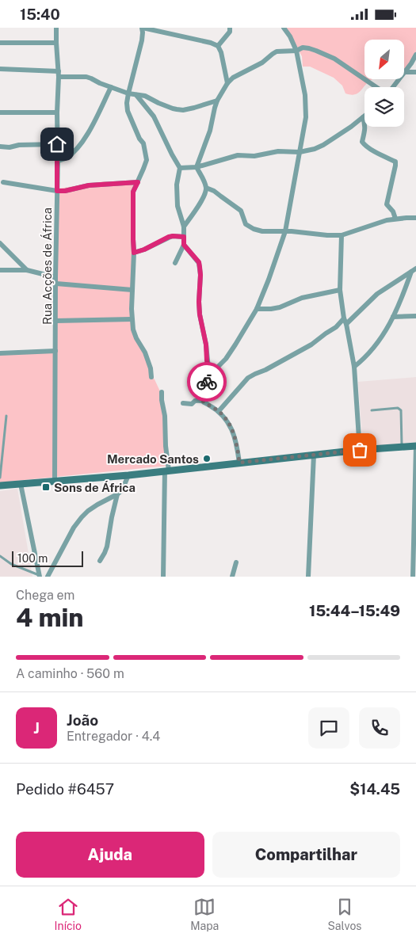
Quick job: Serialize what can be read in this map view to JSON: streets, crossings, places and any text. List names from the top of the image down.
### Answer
{
  "streets": {
    "street": ["Rua Acções de África"]
  },
  "places": {
    "other": ["Mercado Santos"],
    "transit": ["Sons de África"]
  },
  "scale_bar": "100 m",
  "north": "bottom left",
  "page": {
    "status": "15:40",
    "scale": "100 m",
    "heading": ["4 min", "Chega em", "15:44–15:49"],
    "panel": [
      "João",
      "Entregador · 4.4",
      "Pedido #6457",
      "$14.45"
    ],
    "bar": "A caminho · 560 m",
    "round": "J",
    "buttons": ["Ajuda", "Compartilhar"],
    "tabs": ["Início", "Mapa", "Salvos"]
  }
}
